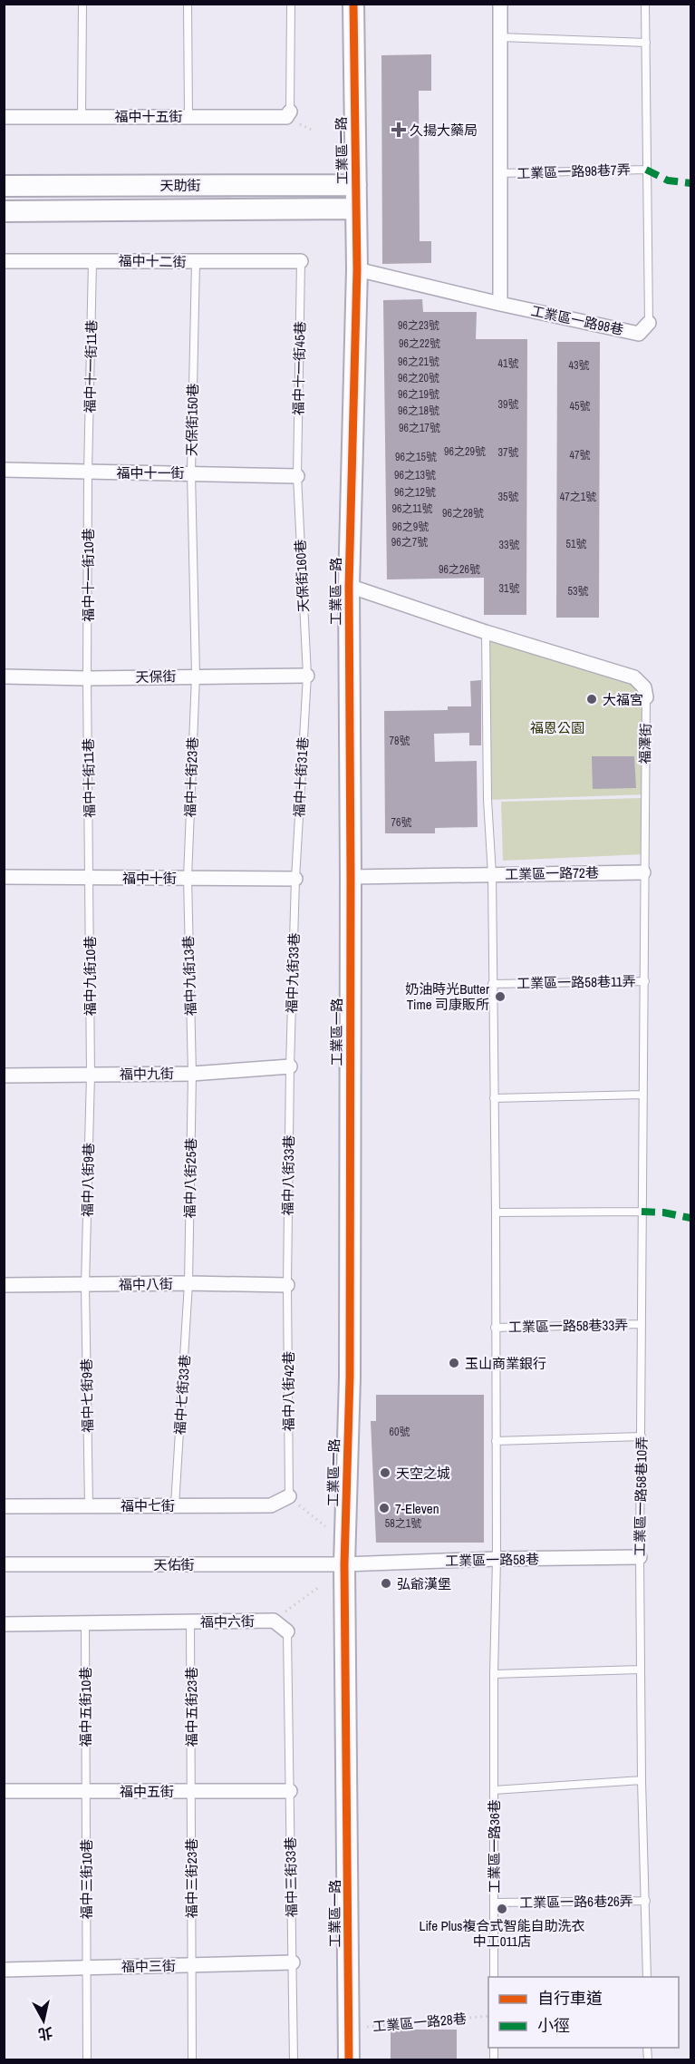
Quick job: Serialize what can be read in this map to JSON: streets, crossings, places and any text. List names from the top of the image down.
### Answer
{
  "streets": {
    "street": [
      "福中十五街",
      "工業區一路",
      "工業區一路98巷7弄",
      "天助街",
      "福中十二街",
      "工業區一路98巷",
      "福中十一街",
      "天保街",
      "福澤街",
      "工業區一路72巷",
      "福中十街",
      "福中九街",
      "福中八街",
      "福中七街",
      "工業區一路58巷",
      "天佑街",
      "福中六街",
      "福中五街",
      "福中三街"
    ],
    "lane": [
      "福中十一街11巷",
      "福中十一街45巷",
      "天保街150巷",
      "福中十一街10巷",
      "天保街160巷",
      "福中十街23巷",
      "福中十街31巷",
      "福中十街11巷",
      "福中九街33巷",
      "福中九街10巷",
      "福中九街13巷",
      "工業區一路58巷11弄",
      "福中八街33巷",
      "福中八街25巷",
      "福中八街9巷",
      "工業區一路58巷33弄",
      "福中八街42巷",
      "福中七街33巷",
      "福中七街9巷",
      "工業區一路58巷10弄",
      "福中五街10巷",
      "福中五街23巷",
      "工業區一路36巷",
      "福中三街33巷",
      "福中三街23巷",
      "福中三街10巷",
      "工業區一路6巷26弄"
    ],
    "path": ["工業區一路28巷"]
  },
  "crossings": [
    ["工業區一路", "天助街"],
    ["工業區一路", "工業區一路98巷"],
    ["工業區一路", "福澤街"],
    ["工業區一路", "工業區一路72巷"],
    ["工業區一路", "工業區一路58巷"],
    ["工業區一路", "天佑街"],
    ["工業區一路", "工業區一路28巷"],
    ["工業區一路98巷7弄", "工業區一路98巷"],
    ["福中十二街", "福中十一街11巷"],
    ["福中十二街", "福中十一街45巷"],
    ["福中十二街", "天保街150巷"],
    ["福中十一街11巷", "福中十一街"],
    ["福中十一街11巷", "福中十一街10巷"],
    ["福中十一街45巷", "福中十一街"],
    ["福中十一街45巷", "天保街160巷"],
    ["天保街150巷", "福中十一街"],
    ["天保街150巷", "天保街"],
    ["天保街150巷", "福中十街23巷"],
    ["福中十一街", "福中十一街10巷"],
    ["福中十一街", "天保街160巷"],
    ["福中十一街10巷", "天保街"],
    ["福中十一街10巷", "福中十街11巷"],
    ["天保街160巷", "天保街"],
    ["天保街160巷", "福中十街31巷"],
    ["天保街", "福中十街23巷"],
    ["天保街", "福中十街31巷"],
    ["天保街", "福中十街11巷"],
    ["福澤街", "工業區一路72巷"],
    ["福中十街23巷", "福中十街"],
    ["福中十街23巷", "福中九街13巷"],
    ["福中十街31巷", "福中十街"],
    ["福中十街31巷", "福中九街33巷"],
    ["福中十街11巷", "福中十街"],
    ["福中十街11巷", "福中九街10巷"],
    ["福中十街", "福中九街33巷"],
    ["福中十街", "福中九街10巷"],
    ["福中十街", "福中九街13巷"],
    ["福中九街33巷", "福中九街"],
    ["福中九街33巷", "福中八街33巷"],
    ["福中九街10巷", "福中九街"],
    ["福中九街10巷", "福中八街9巷"],
    ["福中九街13巷", "福中九街"],
    ["福中九街13巷", "福中八街25巷"],
    ["工業區一路58巷11弄", "工業區一路58巷33弄"],
    ["工業區一路58巷11弄", "工業區一路58巷10弄"],
    ["福中九街", "福中八街33巷"],
    ["福中九街", "福中八街25巷"],
    ["福中九街", "福中八街9巷"],
    ["福中八街33巷", "福中八街"],
    ["福中八街33巷", "福中八街42巷"],
    ["福中八街25巷", "福中八街"],
    ["福中八街25巷", "福中七街33巷"],
    ["福中八街9巷", "福中八街"],
    ["福中八街9巷", "福中七街9巷"],
    ["福中八街", "福中八街42巷"],
    ["福中八街", "福中七街33巷"],
    ["福中八街", "福中七街9巷"],
    ["工業區一路58巷33弄", "工業區一路58巷10弄"],
    ["福中八街42巷", "福中七街"],
    ["福中七街33巷", "福中七街"],
    ["福中七街9巷", "福中七街"],
    ["工業區一路58巷10弄", "工業區一路58巷"],
    ["工業區一路58巷10弄", "工業區一路6巷26弄"],
    ["工業區一路58巷", "天佑街"],
    ["福中六街", "福中五街10巷"],
    ["福中六街", "福中五街23巷"],
    ["福中六街", "福中五街"],
    ["福中六街", "福中三街33巷"],
    ["福中五街10巷", "福中五街"],
    ["福中五街10巷", "福中三街10巷"],
    ["福中五街23巷", "福中五街"],
    ["福中五街23巷", "福中三街23巷"],
    ["福中五街", "福中三街33巷"],
    ["福中五街", "福中三街23巷"],
    ["福中五街", "福中三街10巷"],
    ["工業區一路36巷", "工業區一路6巷26弄"],
    ["福中三街33巷", "福中三街"],
    ["福中三街23巷", "福中三街"],
    ["福中三街10巷", "福中三街"]
  ],
  "parks": ["福恩公園"],
  "places": {
    "health": ["久揚大藥局"],
    "other": [
      "大福宮",
      "奶油時光Butter Time 司康販所",
      "玉山商業銀行",
      "天空之城",
      "7-Eleven",
      "弘爺漢堡",
      "Life Plus複合式智能自助洗衣 中工011店"
    ]
  },
  "house_numbers": [
    "96之23號",
    "96之22號",
    "96之21號",
    "41號",
    "43號",
    "96之20號",
    "96之19號",
    "39號",
    "45號",
    "96之18號",
    "96之17號",
    "96之29號",
    "37號",
    "47號",
    "96之15號",
    "96之13號",
    "96之12號",
    "35號",
    "47之1號",
    "96之11號",
    "96之28號",
    "96之9號",
    "96之7號",
    "51號",
    "33號",
    "96之26號",
    "31號",
    "53號",
    "78號",
    "76號",
    "60號",
    "58之1號"
  ],
  "legend": ["自行車道", "小徑"],
  "north": "bottom"
}
